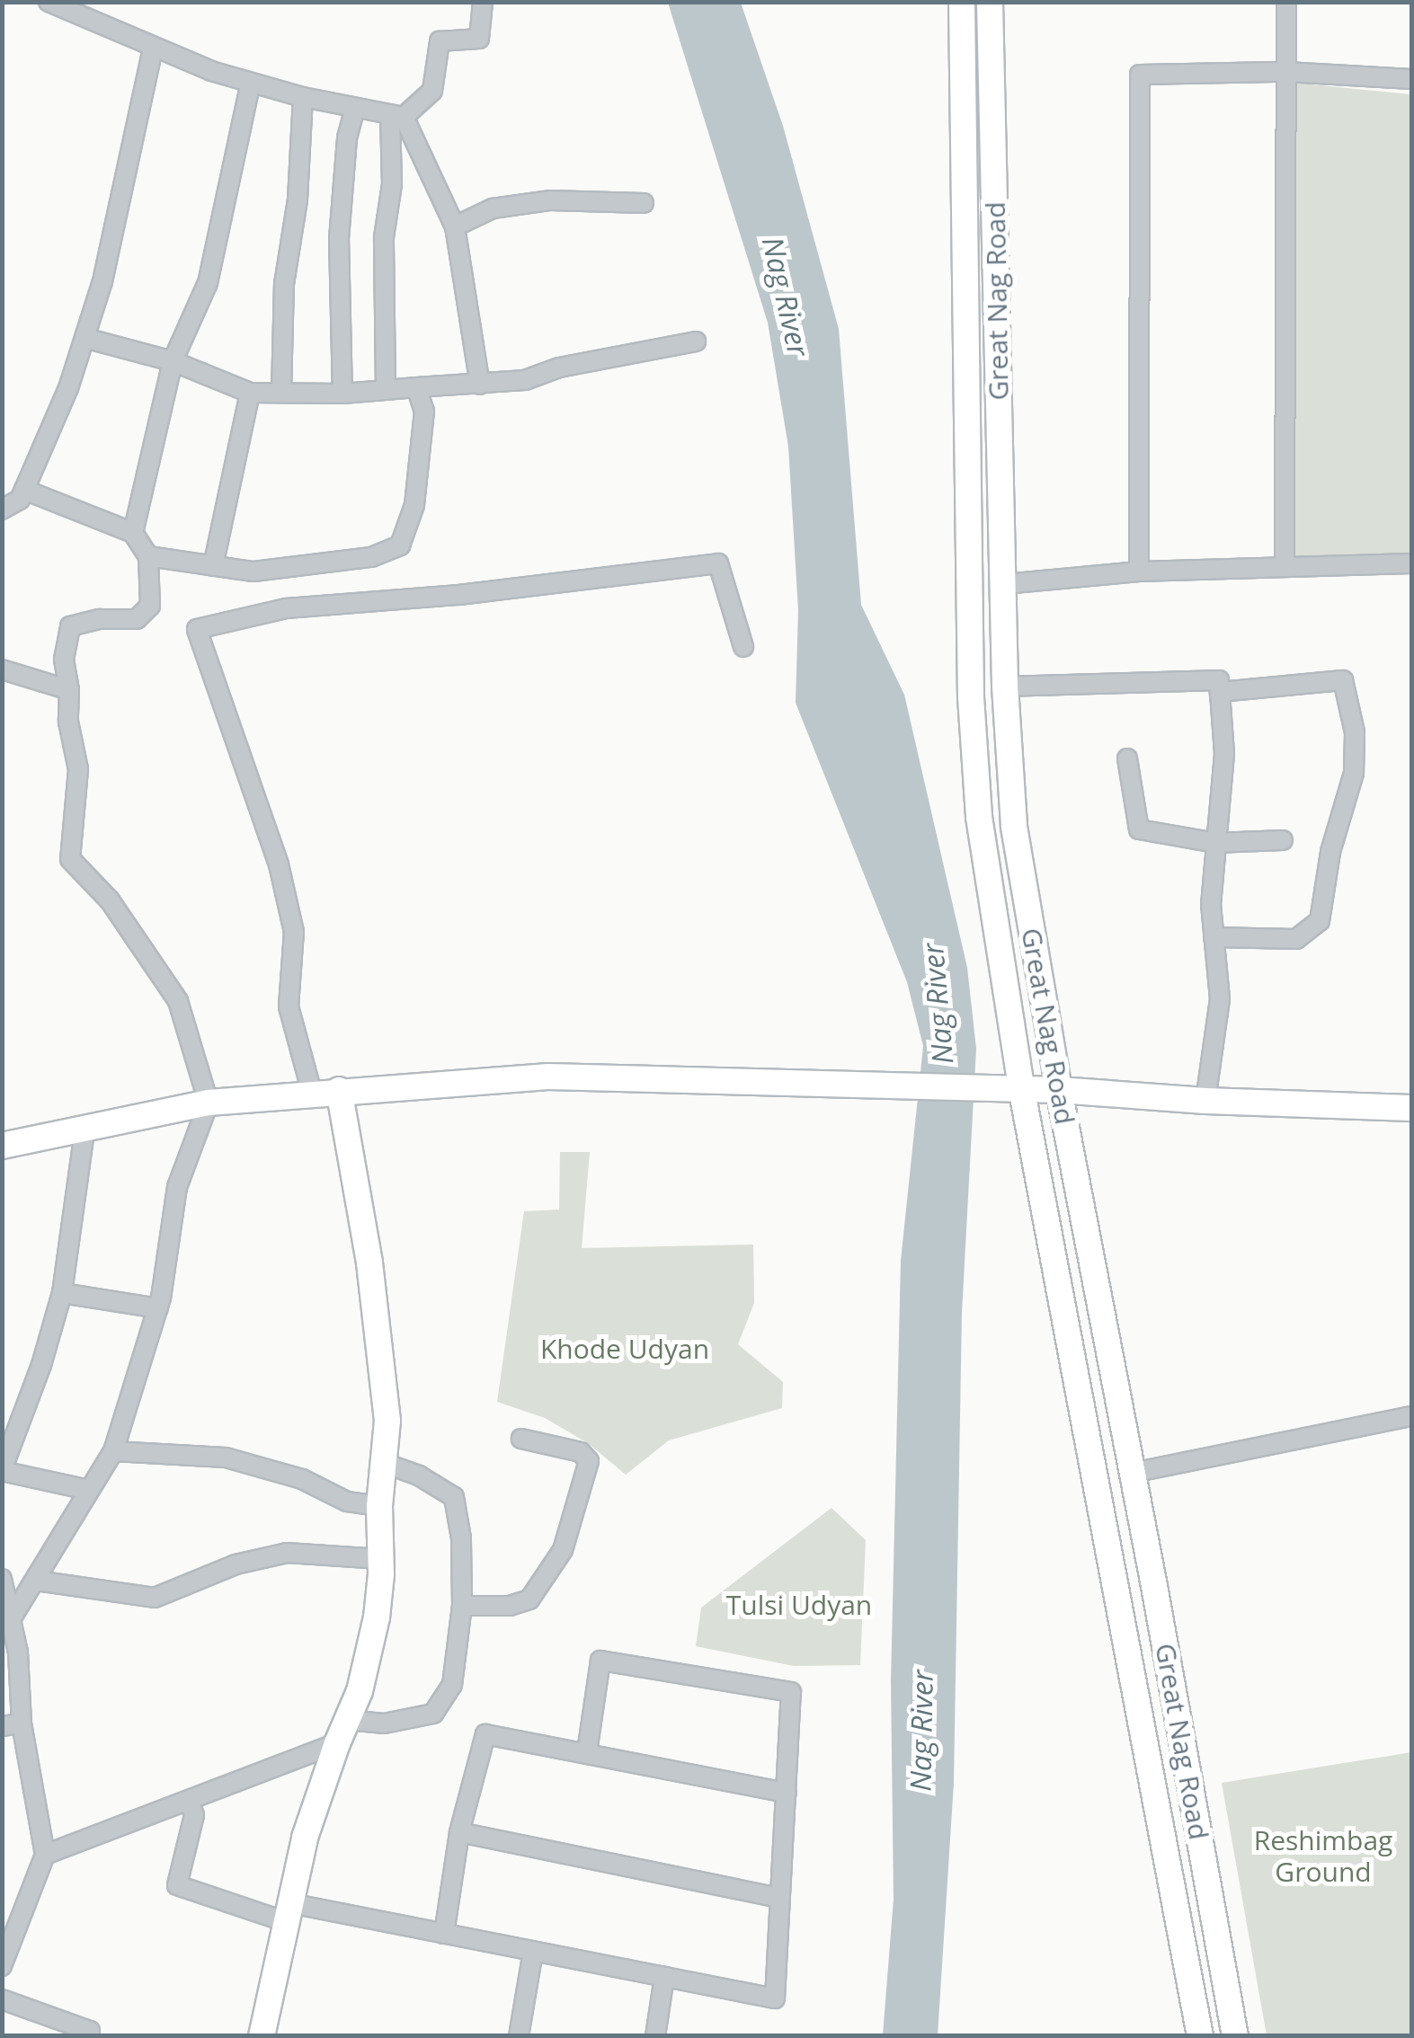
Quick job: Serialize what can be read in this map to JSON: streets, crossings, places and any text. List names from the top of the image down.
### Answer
{
  "streets": {
    "main road": ["Great Nag Road"]
  },
  "water": ["Nag River"],
  "parks": ["Khode Udyan", "Tulsi Udyan", "Reshimbag Ground"]
}
